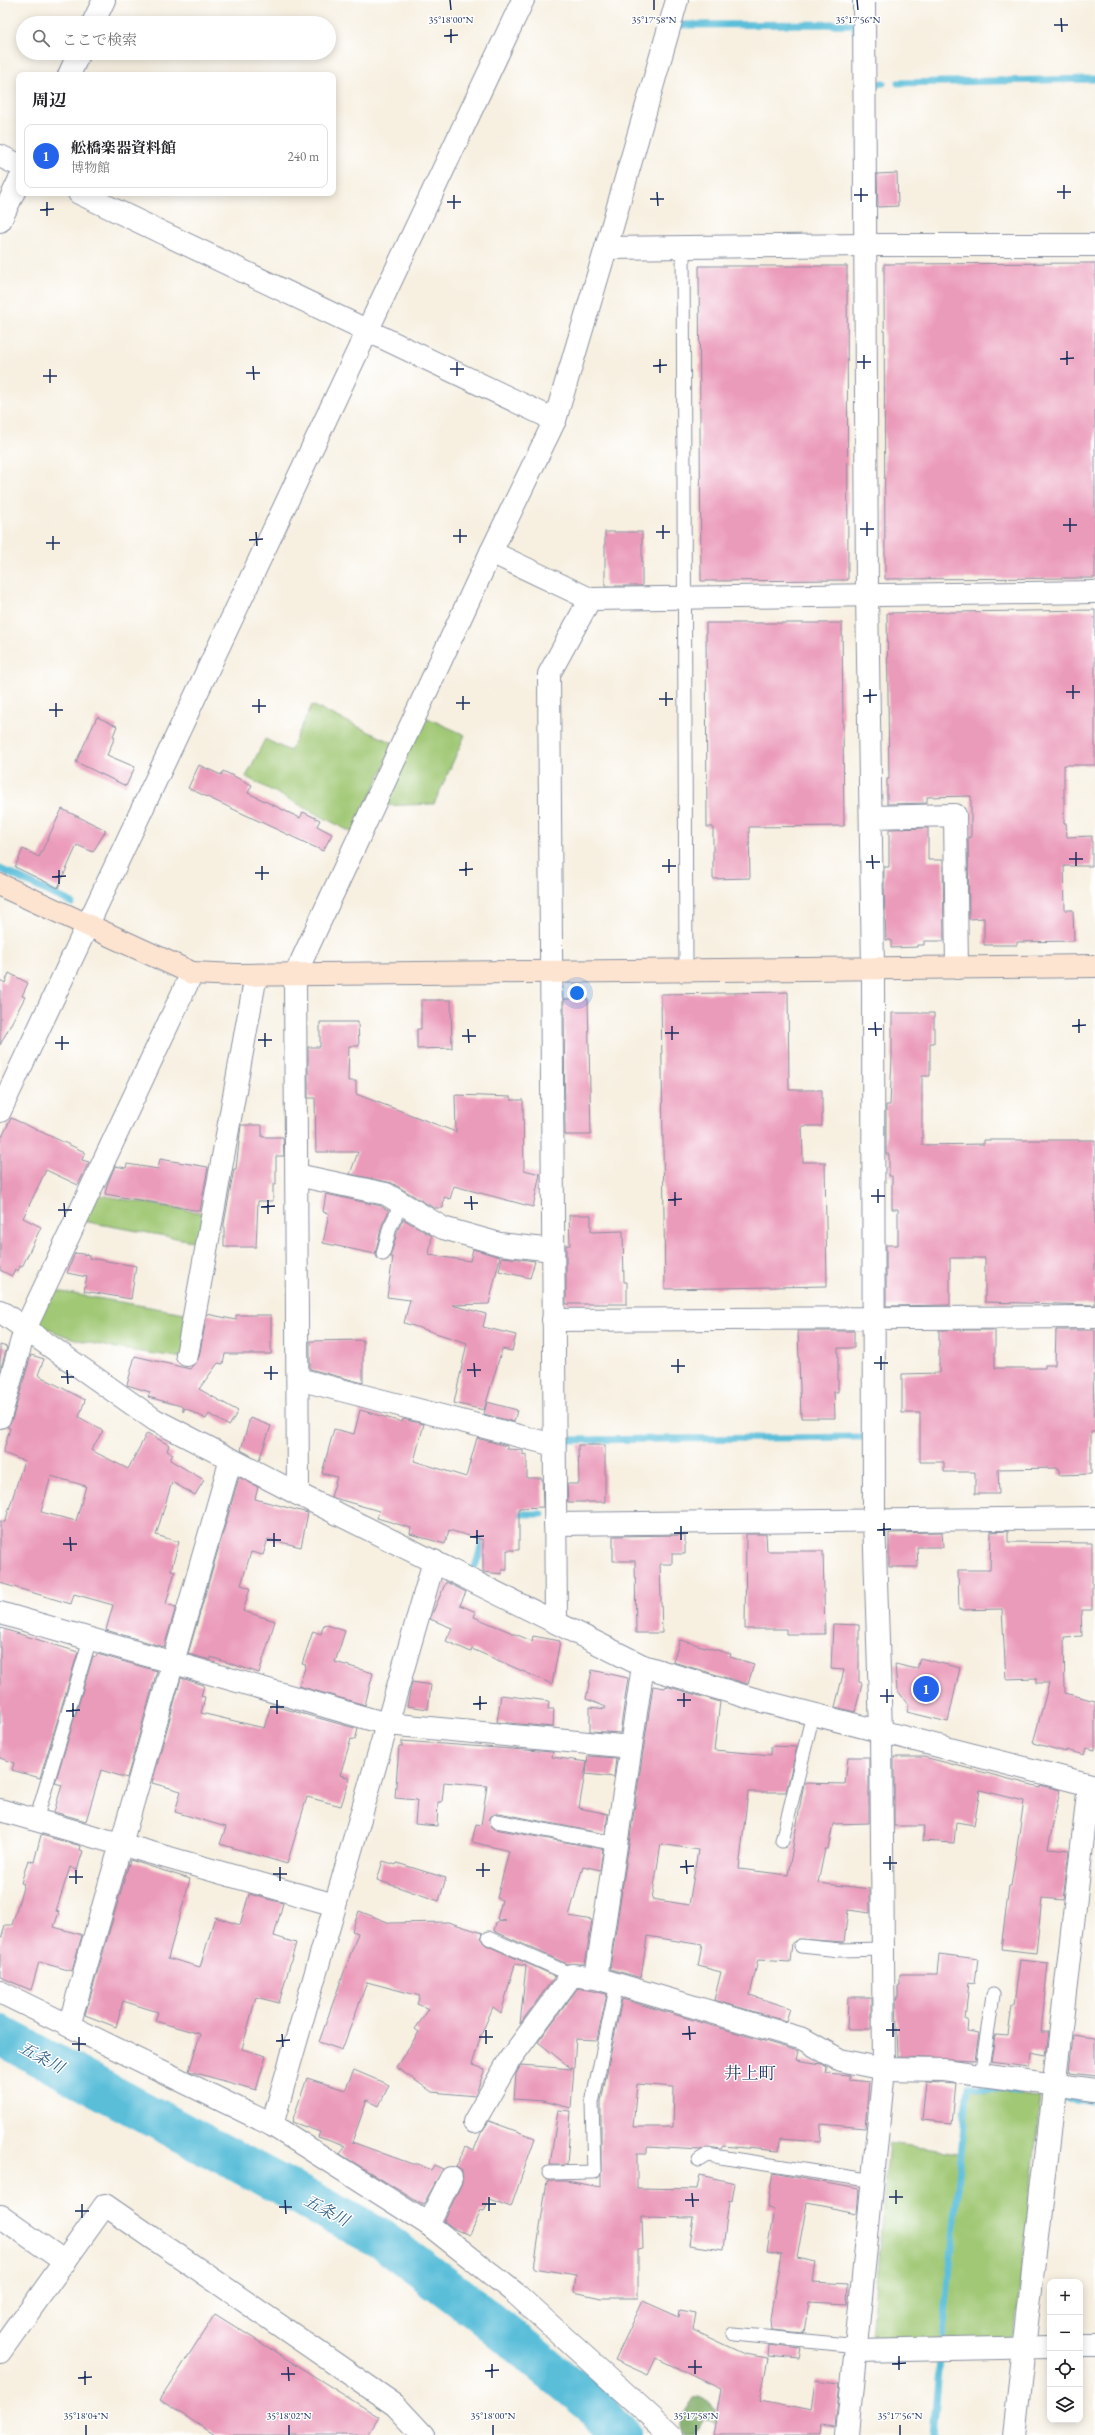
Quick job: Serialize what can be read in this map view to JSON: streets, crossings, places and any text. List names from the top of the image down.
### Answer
{
  "districts": ["井上町"],
  "water": ["五条川"],
  "page": {
    "search": "ここで検索",
    "heading": "周辺",
    "list": [
      {
        "mark": "1",
        "name": "舩橋楽器資料館",
        "note": "博物館",
        "value": "240 m"
      }
    ],
    "pins": "1",
    "map_buttons": ["+", "−"]
  },
  "coordinates": [
    "35°18'00\"N",
    "35°17'58\"N",
    "35°17'56\"N",
    "35°18'04\"N",
    "35°18'02\"N"
  ]
}
